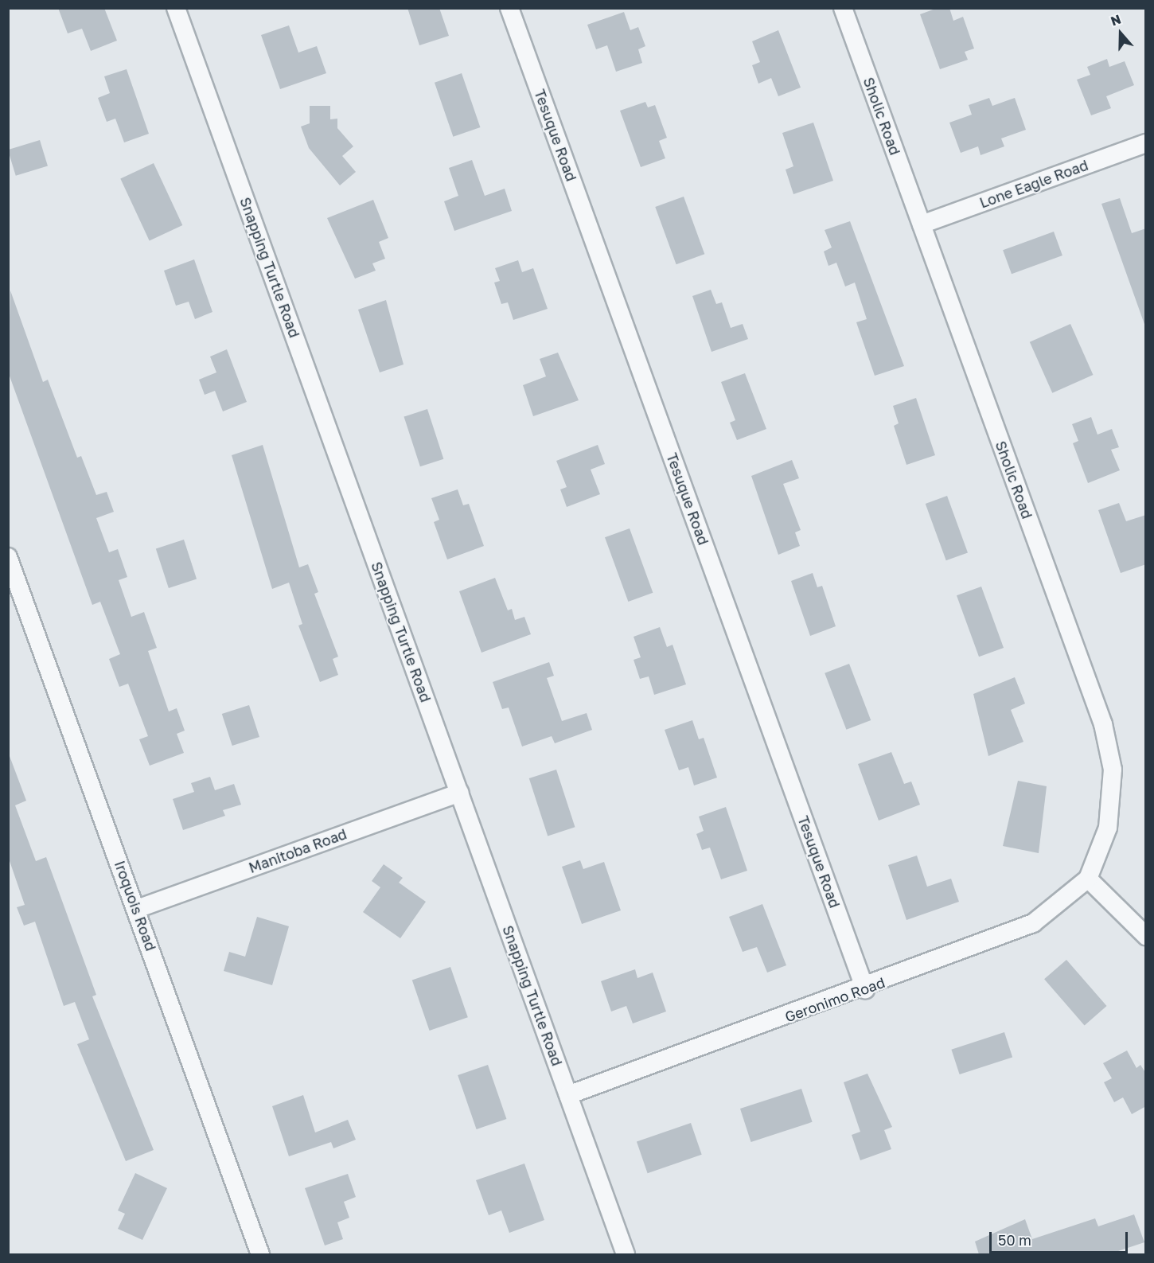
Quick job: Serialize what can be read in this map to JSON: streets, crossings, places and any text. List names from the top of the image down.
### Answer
{
  "streets": {
    "street": [
      "Sholic Road",
      "Tesuque Road",
      "Lone Eagle Road",
      "Snapping Turtle Road",
      "Manitoba Road",
      "Iroquois Road",
      "Geronimo Road"
    ]
  },
  "crossings": [
    ["Sholic Road", "Lone Eagle Road"],
    ["Sholic Road", "Geronimo Road"],
    ["Tesuque Road", "Geronimo Road"],
    ["Snapping Turtle Road", "Manitoba Road"],
    ["Snapping Turtle Road", "Geronimo Road"],
    ["Manitoba Road", "Iroquois Road"]
  ],
  "scale_bar": "50 m",
  "north": "top"
}
